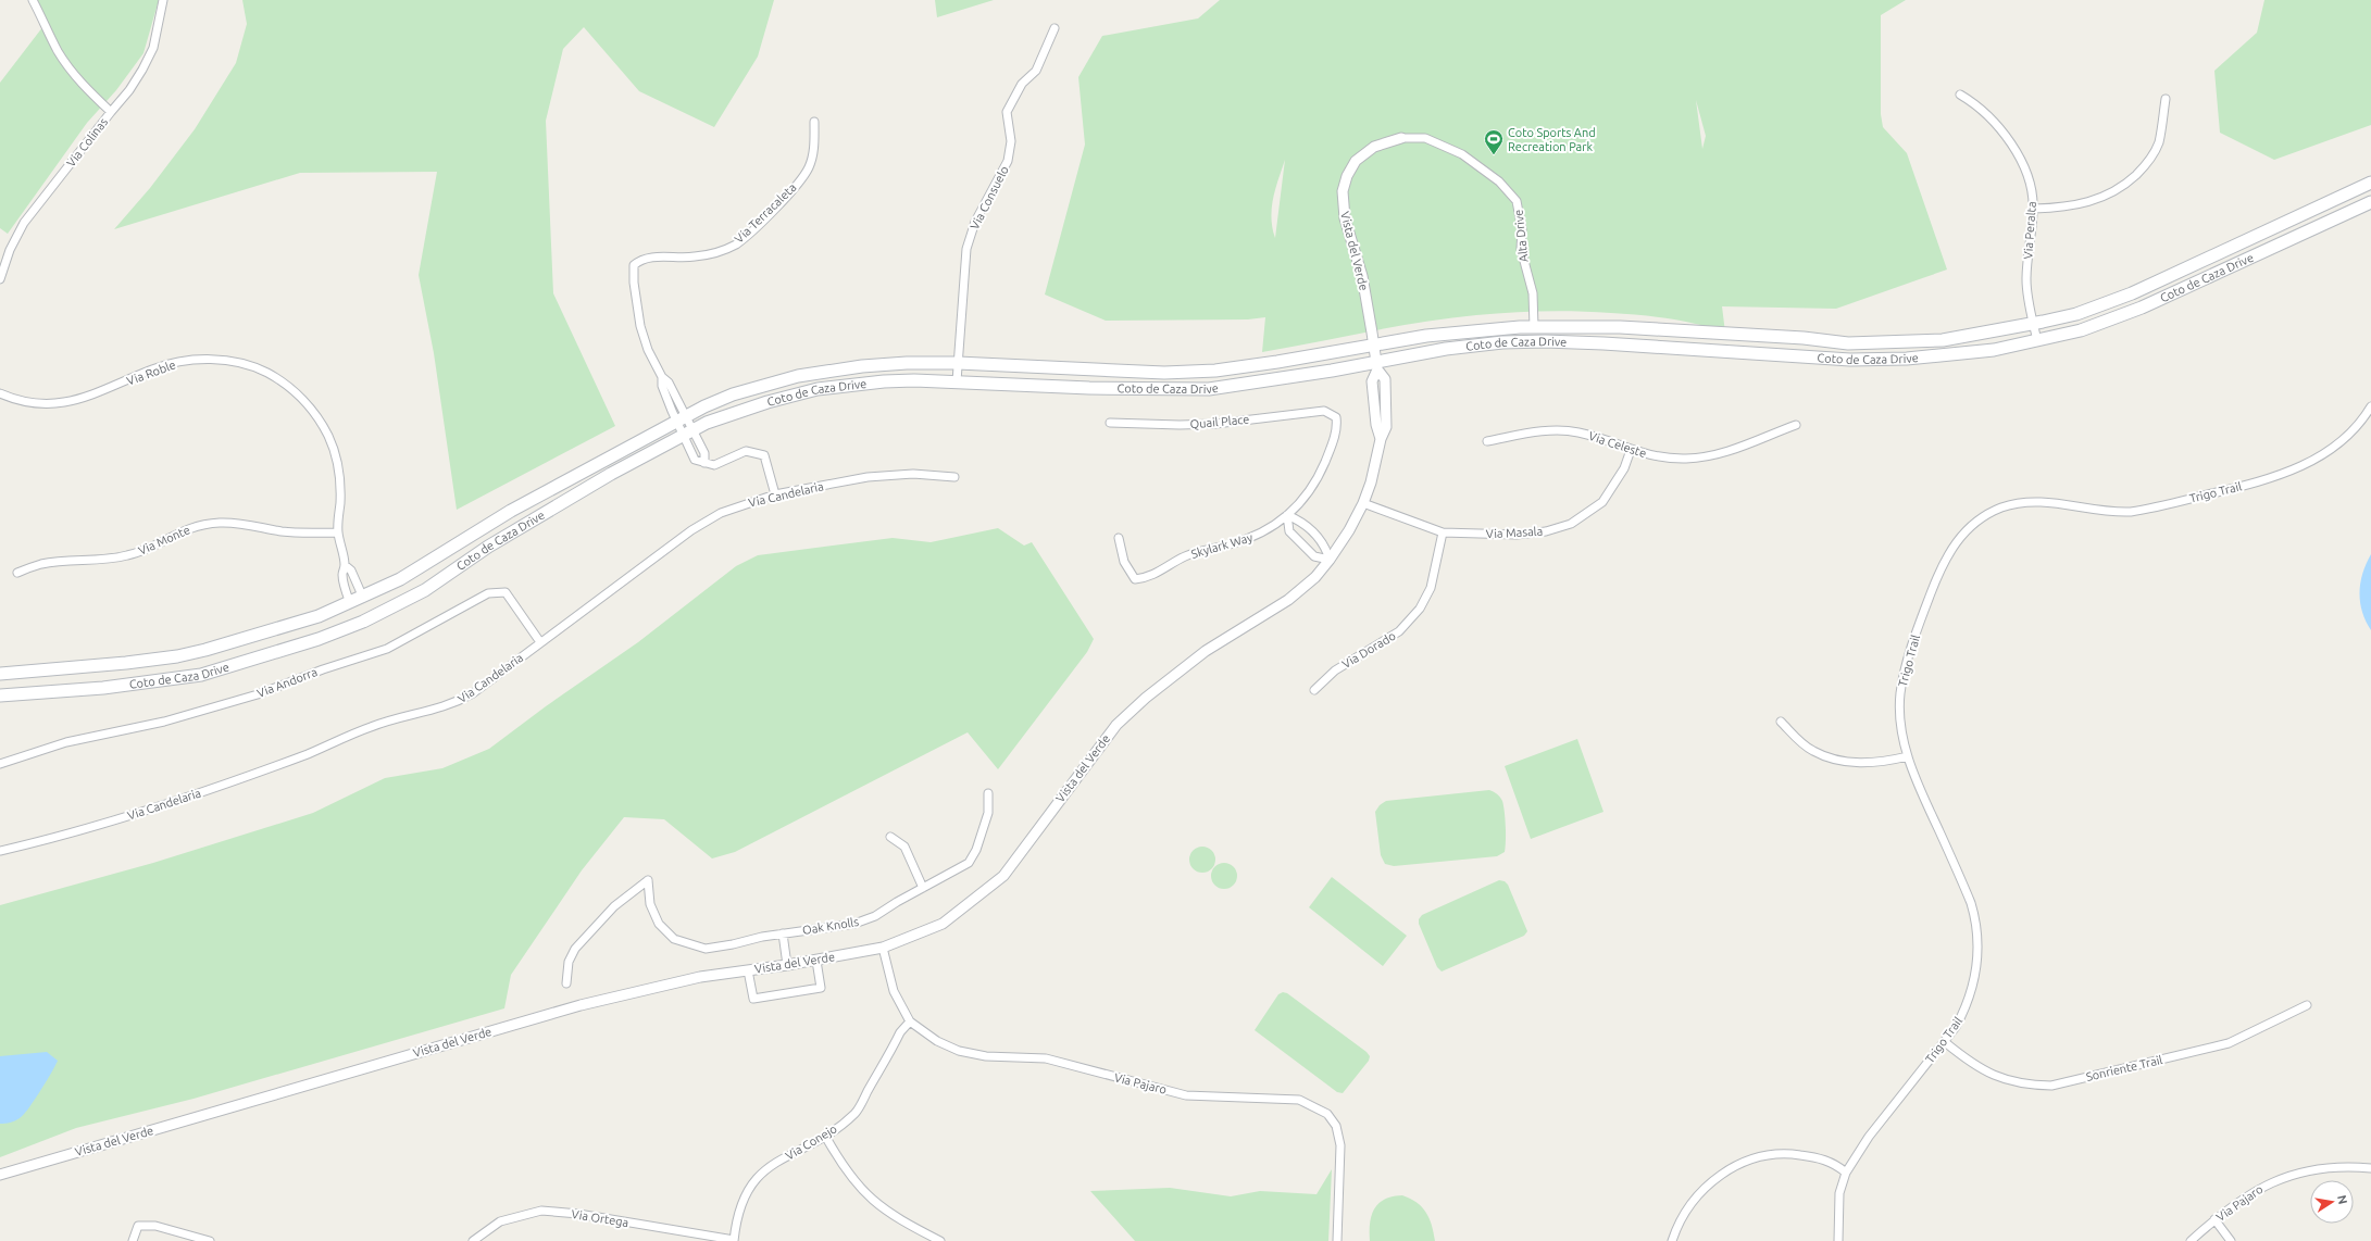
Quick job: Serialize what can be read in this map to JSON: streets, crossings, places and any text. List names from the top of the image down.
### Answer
{
  "streets": {
    "main road": ["Coto de Caza Drive"],
    "street": [
      "Via Colinas",
      "Via Consuelo",
      "Via Terracaleta",
      "Via Peralta",
      "Alta Drive",
      "Vista del Verde",
      "Via Roble",
      "Quail Place",
      "Via Celeste",
      "Trigo Trail",
      "Via Candelaria",
      "Via Masala",
      "Via Monte",
      "Skylark Way",
      "Via Dorado",
      "Via Andorra",
      "Oak Knolls",
      "Sonriente Trail",
      "Via Pajaro",
      "Via Conejo",
      "Via Ortega"
    ]
  },
  "crossings": [
    ["Via Consuelo", "Coto de Caza Drive"],
    ["Via Terracaleta", "Coto de Caza Drive"],
    ["Via Terracaleta", "Via Candelaria"],
    ["Via Peralta", "Coto de Caza Drive"],
    ["Alta Drive", "Vista del Verde"],
    ["Alta Drive", "Coto de Caza Drive"],
    ["Vista del Verde", "Coto de Caza Drive"],
    ["Vista del Verde", "Via Masala"],
    ["Vista del Verde", "Via Pajaro"],
    ["Coto de Caza Drive", "Via Roble"],
    ["Via Roble", "Via Monte"],
    ["Quail Place", "Skylark Way"],
    ["Via Celeste", "Via Masala"],
    ["Trigo Trail", "Sonriente Trail"],
    ["Via Candelaria", "Via Andorra"],
    ["Via Masala", "Via Dorado"],
    ["Via Pajaro", "Via Conejo"],
    ["Via Conejo", "Via Ortega"]
  ],
  "places": {
    "sports": ["Coto Sports And Recreation Park"]
  },
  "north": "right"
}
